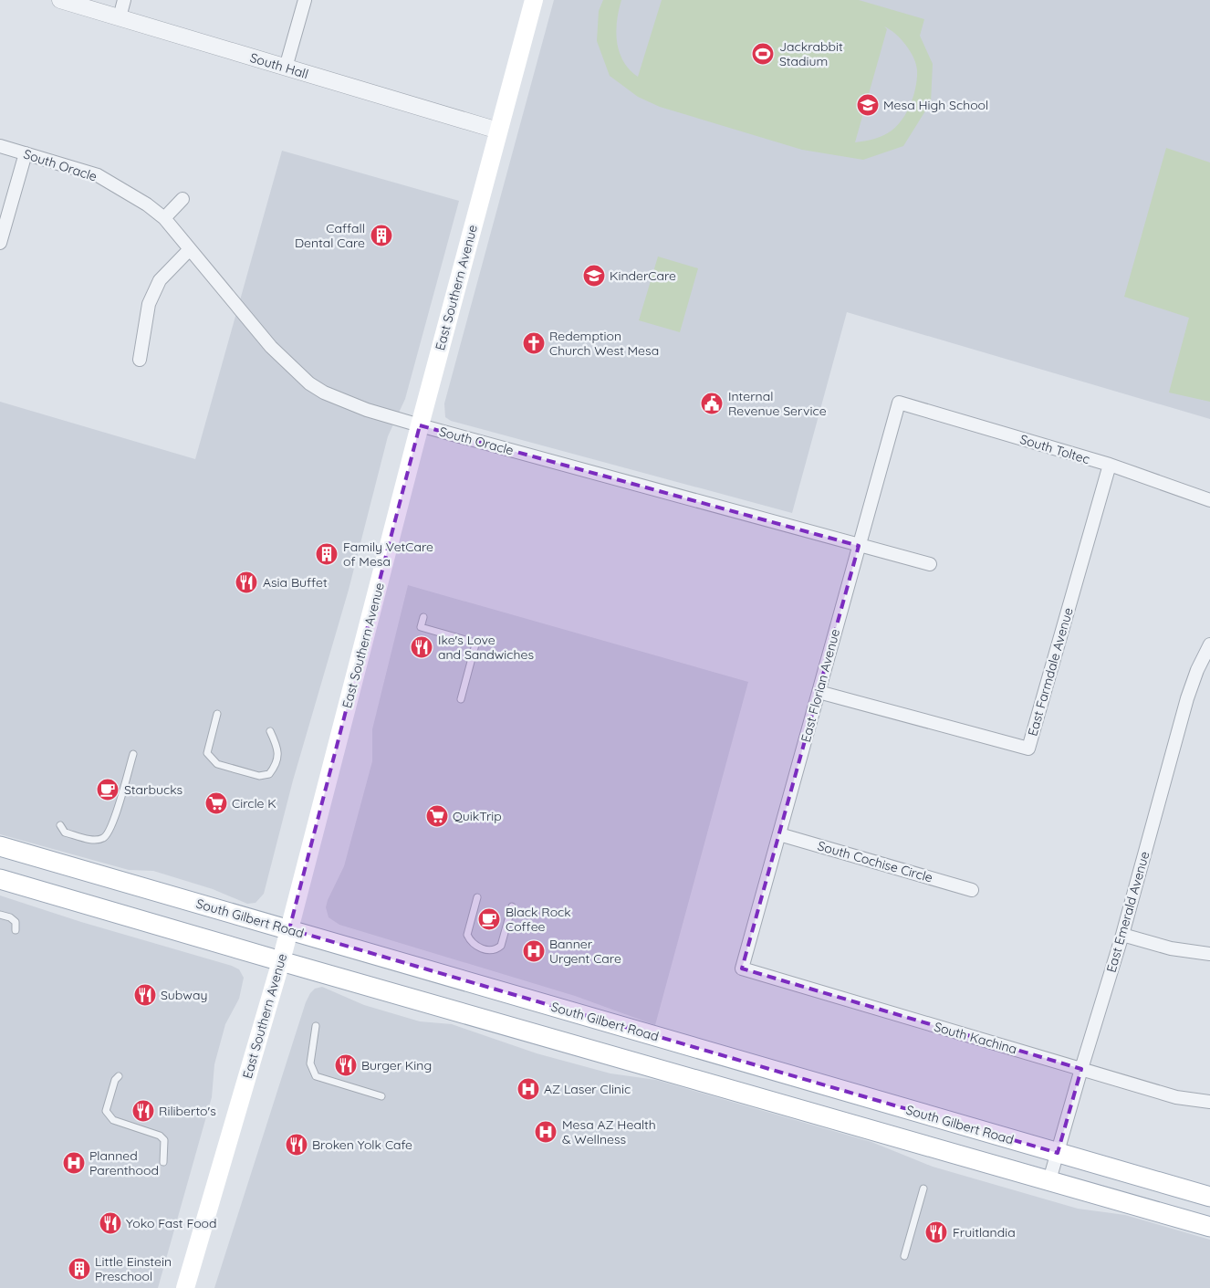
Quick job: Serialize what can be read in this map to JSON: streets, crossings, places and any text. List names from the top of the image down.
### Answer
{
  "streets": {
    "main road": ["East Southern Avenue", "South Gilbert Road"],
    "street": [
      "South Hall",
      "South Oracle",
      "South Toltec",
      "East Farmdale Avenue",
      "East Florian Avenue",
      "South Cochise Circle",
      "East Emerald Avenue",
      "South Kachina"
    ]
  },
  "crossings": [
    ["South Hall", "East Southern Avenue"],
    ["South Oracle", "East Southern Avenue"],
    ["South Oracle", "East Florian Avenue"],
    ["East Southern Avenue", "South Gilbert Road"],
    ["South Toltec", "East Farmdale Avenue"],
    ["South Toltec", "East Florian Avenue"],
    ["East Farmdale Avenue", "East Florian Avenue"],
    ["East Florian Avenue", "South Cochise Circle"],
    ["East Florian Avenue", "South Kachina"],
    ["East Emerald Avenue", "South Gilbert Road"],
    ["East Emerald Avenue", "South Kachina"]
  ],
  "places": {
    "sports": ["Jackrabbit Stadium"],
    "school or university": ["Mesa High School", "KinderCare"],
    "building": ["Caffall Dental Care", "Family VetCare of Mesa", "Little Einstein Preschool"],
    "church": ["Redemption Church West Mesa"],
    "public building": ["Internal Revenue Service"],
    "restaurant": [
      "Asia Buffet",
      "Ike's Love and Sandwiches",
      "Subway",
      "Burger King",
      "Riliberto's",
      "Broken Yolk Cafe",
      "Yoko Fast Food",
      "Fruitlandia"
    ],
    "cafe": ["Starbucks", "Black Rock Coffee"],
    "supermarket": ["Circle K", "QuikTrip"],
    "hospital": [
      "Banner Urgent Care",
      "AZ Laser Clinic",
      "Mesa AZ Health & Wellness",
      "Planned Parenthood"
    ]
  }
}
